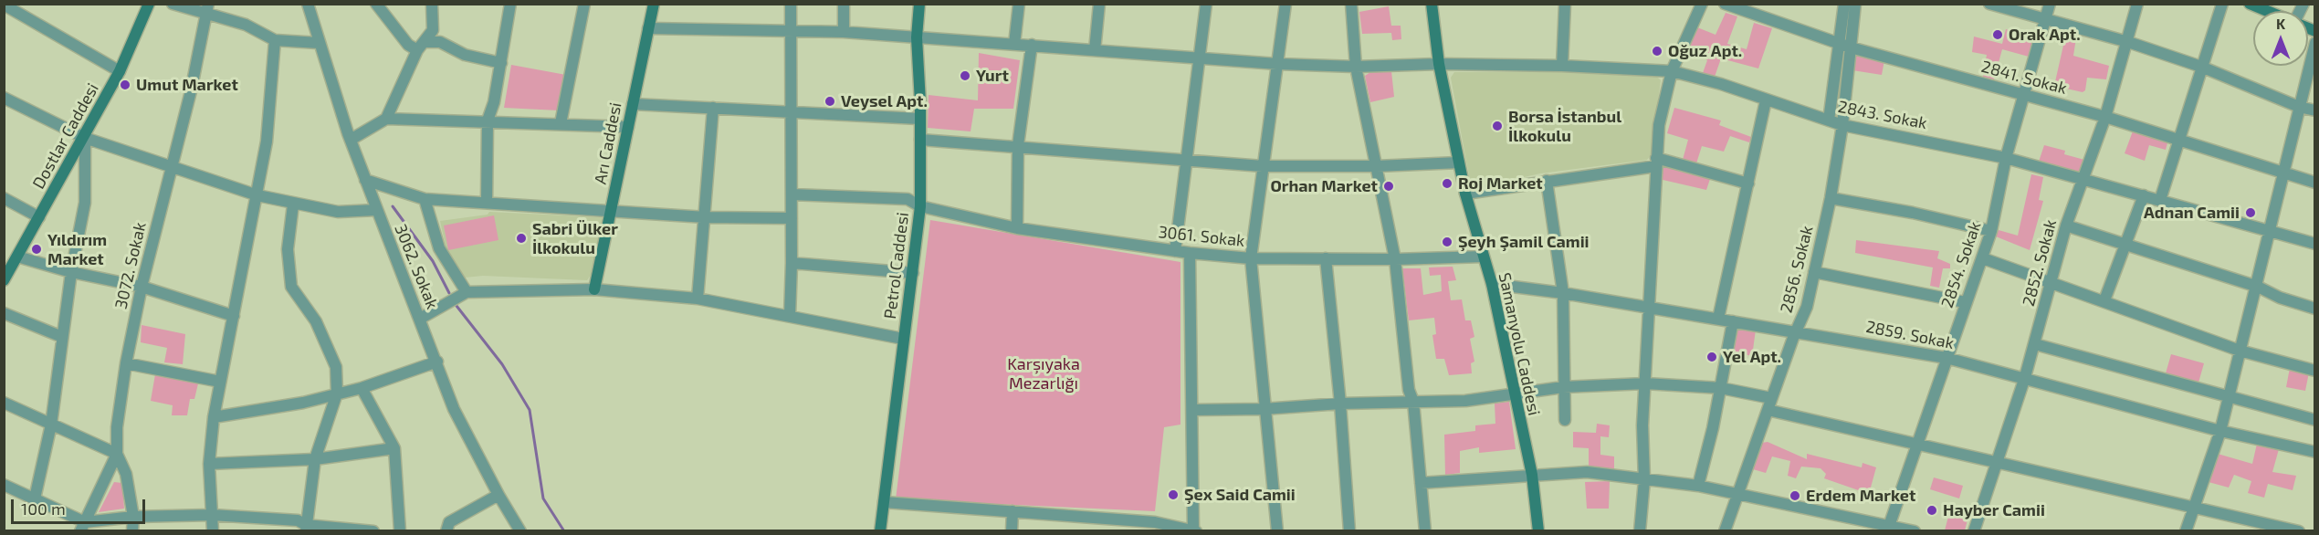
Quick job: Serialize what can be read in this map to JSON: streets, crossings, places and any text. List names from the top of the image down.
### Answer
{
  "streets": {
    "street": [
      "2841. Sokak",
      "2843. Sokak",
      "Dostlar Caddesi",
      "Arı Caddesi",
      "3061. Sokak",
      "2852. Sokak",
      "2854. Sokak",
      "3072. Sokak",
      "Petrol Caddesi",
      "3062. Sokak",
      "2856. Sokak",
      "2859. Sokak",
      "Samanyolu Caddesi"
    ]
  },
  "crossings": [
    ["2841. Sokak", "2852. Sokak"],
    ["2841. Sokak", "2854. Sokak"],
    ["2841. Sokak", "2856. Sokak"],
    ["2843. Sokak", "Arı Caddesi"],
    ["2843. Sokak", "2852. Sokak"],
    ["2843. Sokak", "2854. Sokak"],
    ["2843. Sokak", "Petrol Caddesi"],
    ["2843. Sokak", "2856. Sokak"],
    ["2843. Sokak", "Samanyolu Caddesi"],
    ["3061. Sokak", "Petrol Caddesi"],
    ["3061. Sokak", "Samanyolu Caddesi"],
    ["2852. Sokak", "2859. Sokak"],
    ["2854. Sokak", "2859. Sokak"],
    ["2856. Sokak", "2859. Sokak"],
    ["2859. Sokak", "Samanyolu Caddesi"]
  ],
  "parks": ["Karşıyaka Mezarlığı"],
  "places": [
    "Orak Apt.",
    "Oğuz Apt.",
    "Yurt",
    "Umut Market",
    "Veysel Apt.",
    "Borsa İstanbul İlkokulu",
    "Roj Market",
    "Orhan Market",
    "Adnan Camii",
    "Sabri Ülker İlkokulu",
    "Şeyh Şamil Camii",
    "Yıldırım Market",
    "Yel Apt.",
    "Şex Said Camii",
    "Erdem Market",
    "Hayber Camii"
  ],
  "scale_bar": "100 m",
  "north": "top"
}
